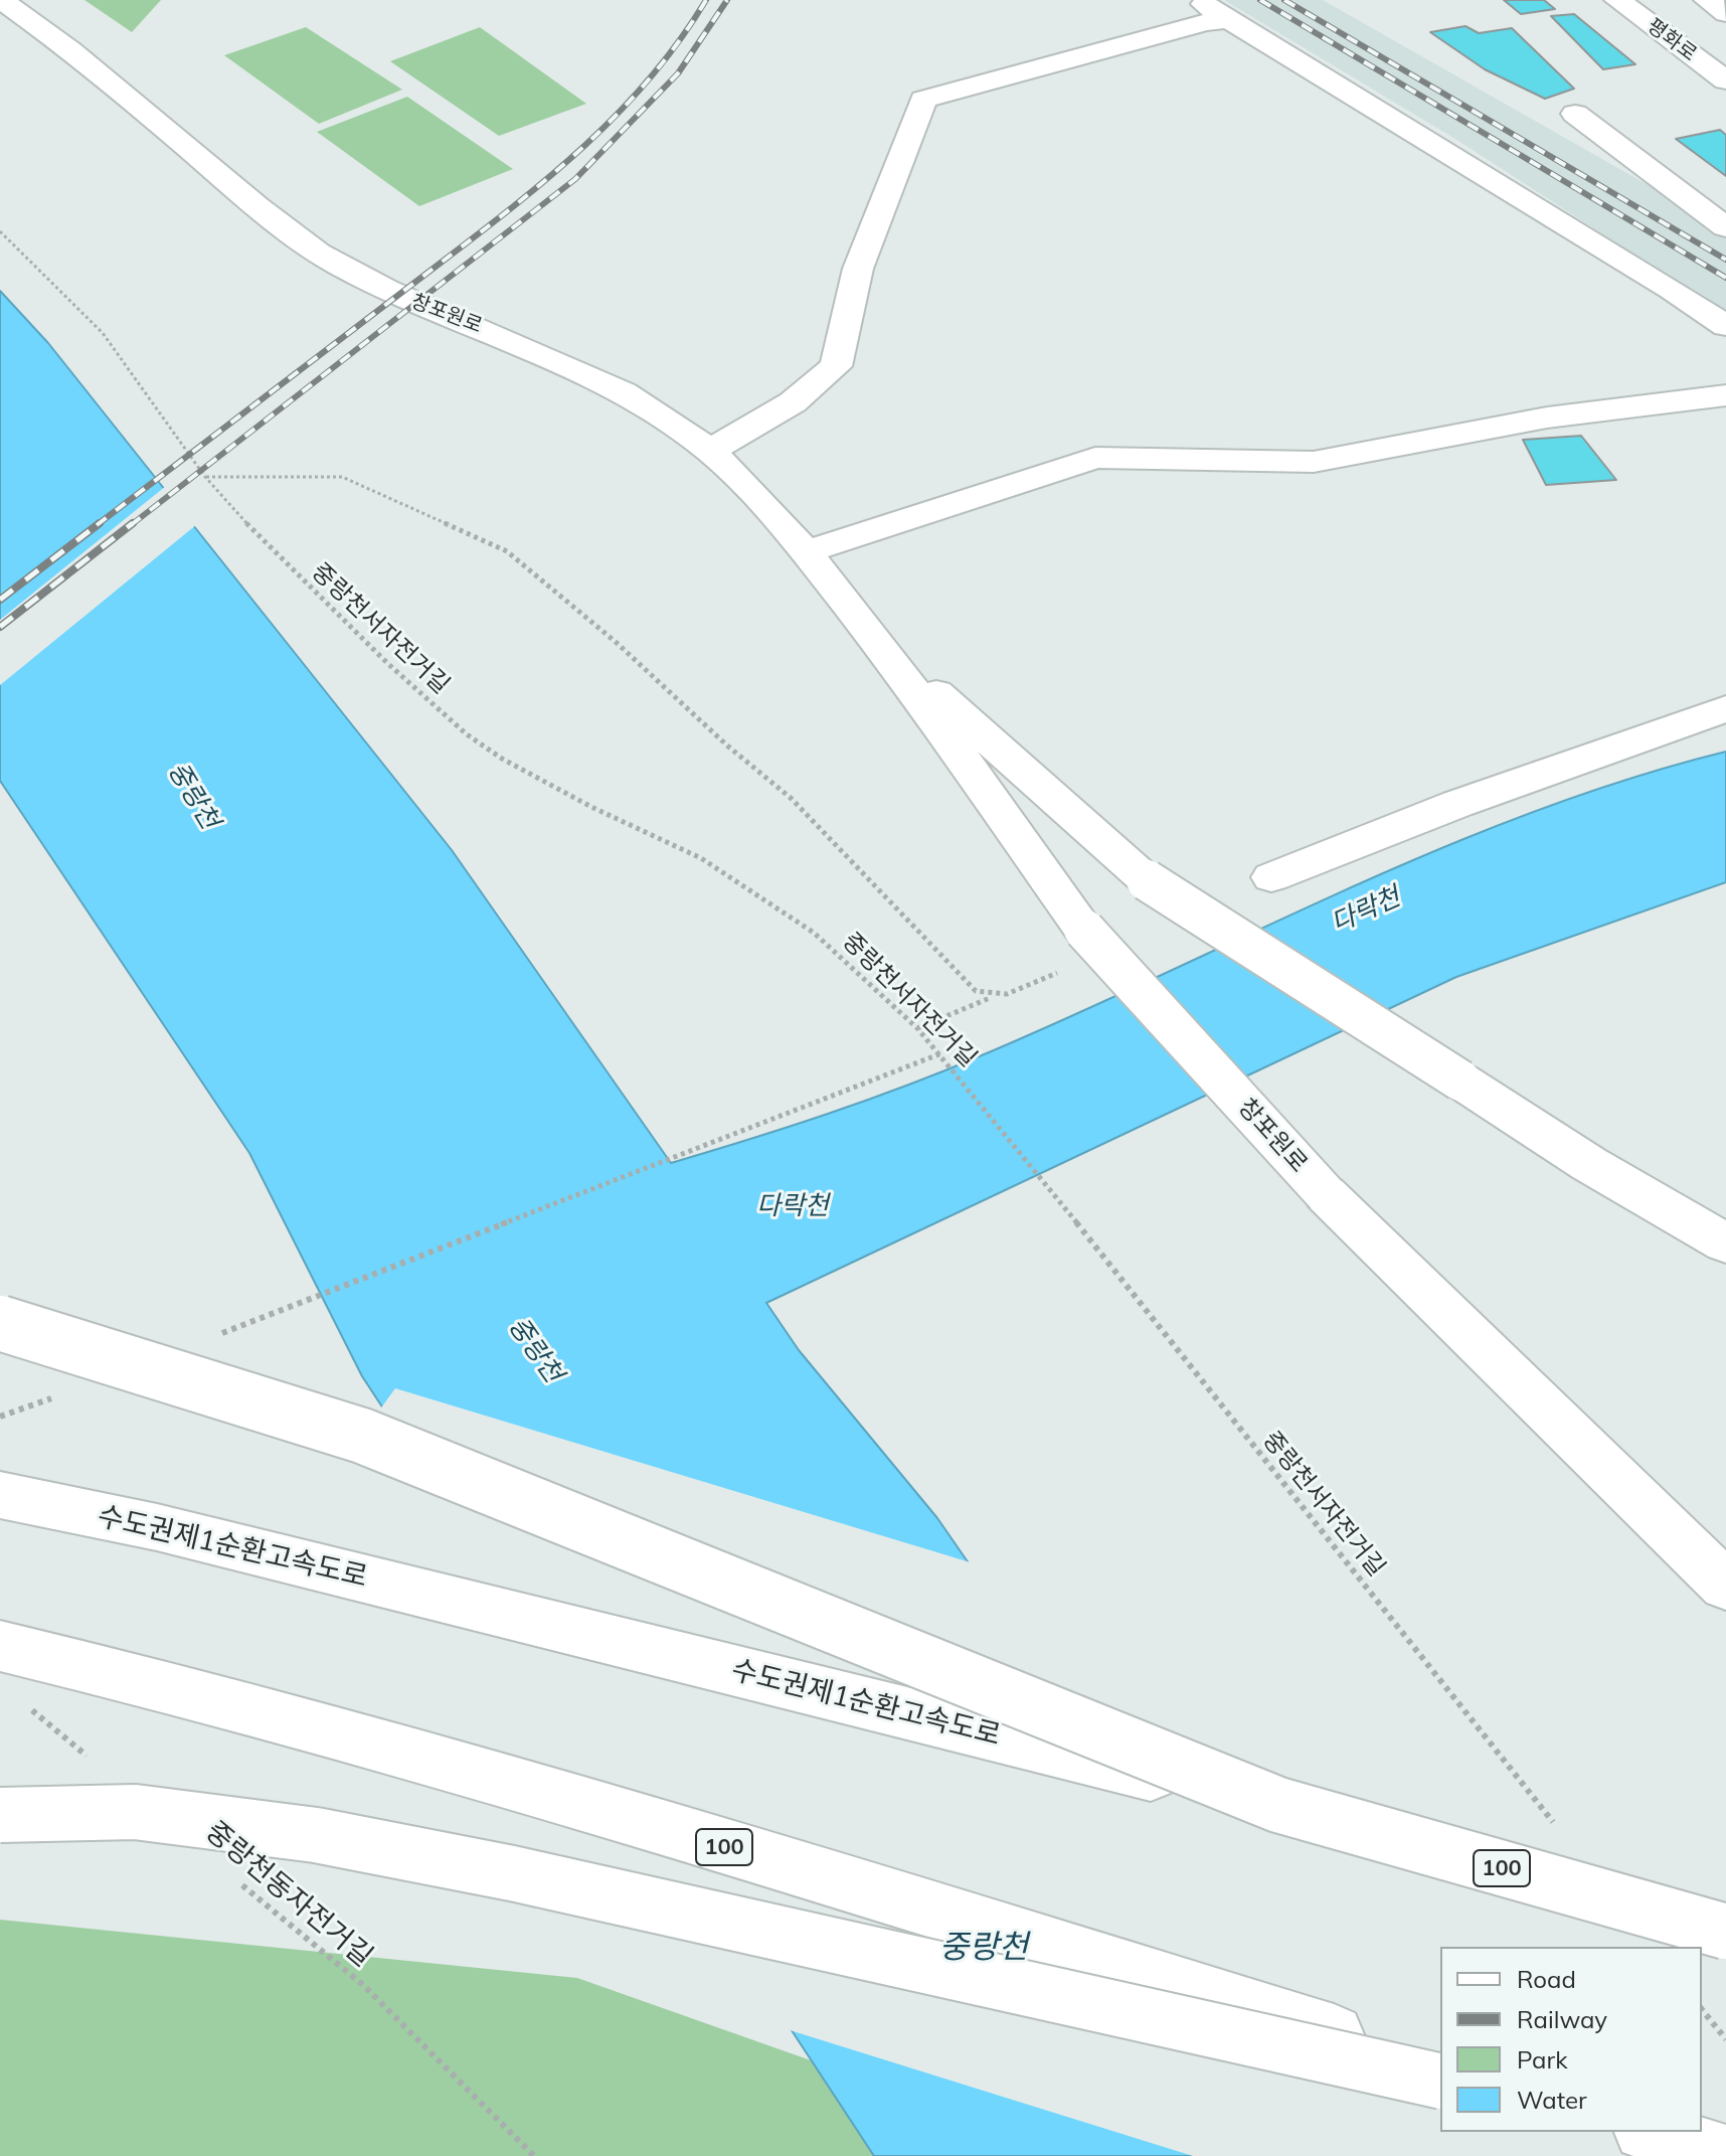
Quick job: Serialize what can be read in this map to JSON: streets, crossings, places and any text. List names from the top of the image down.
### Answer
{
  "streets": {
    "main road": [
      "평화로",
      "창포원로",
      "수도권제1순환고속도로",
      "100"
    ],
    "path": ["중랑천서자전거길", "중랑천동자전거길"]
  },
  "water": ["중랑천", "다락천"],
  "legend": [
    "Road",
    "Railway",
    "Park",
    "Water"
  ]
}
